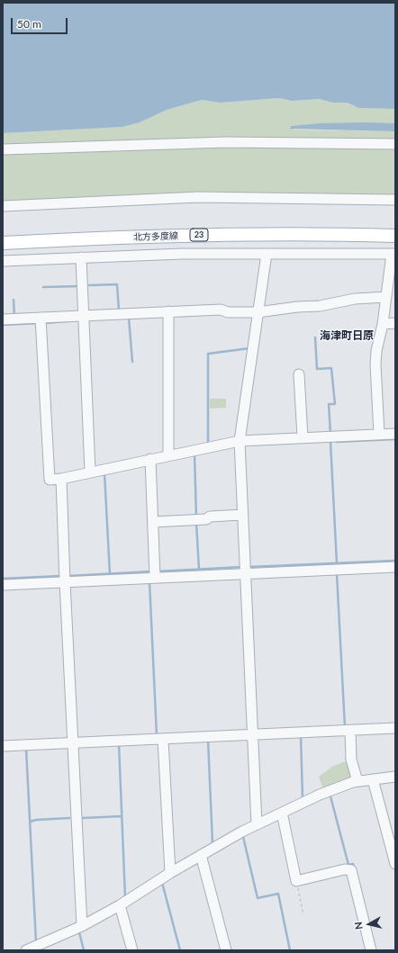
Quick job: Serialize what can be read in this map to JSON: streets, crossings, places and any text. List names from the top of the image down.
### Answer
{
  "streets": {
    "main road": ["23", "北方多度線"]
  },
  "districts": ["海津町日原"],
  "scale_bar": "50 m",
  "north": "left"
}
